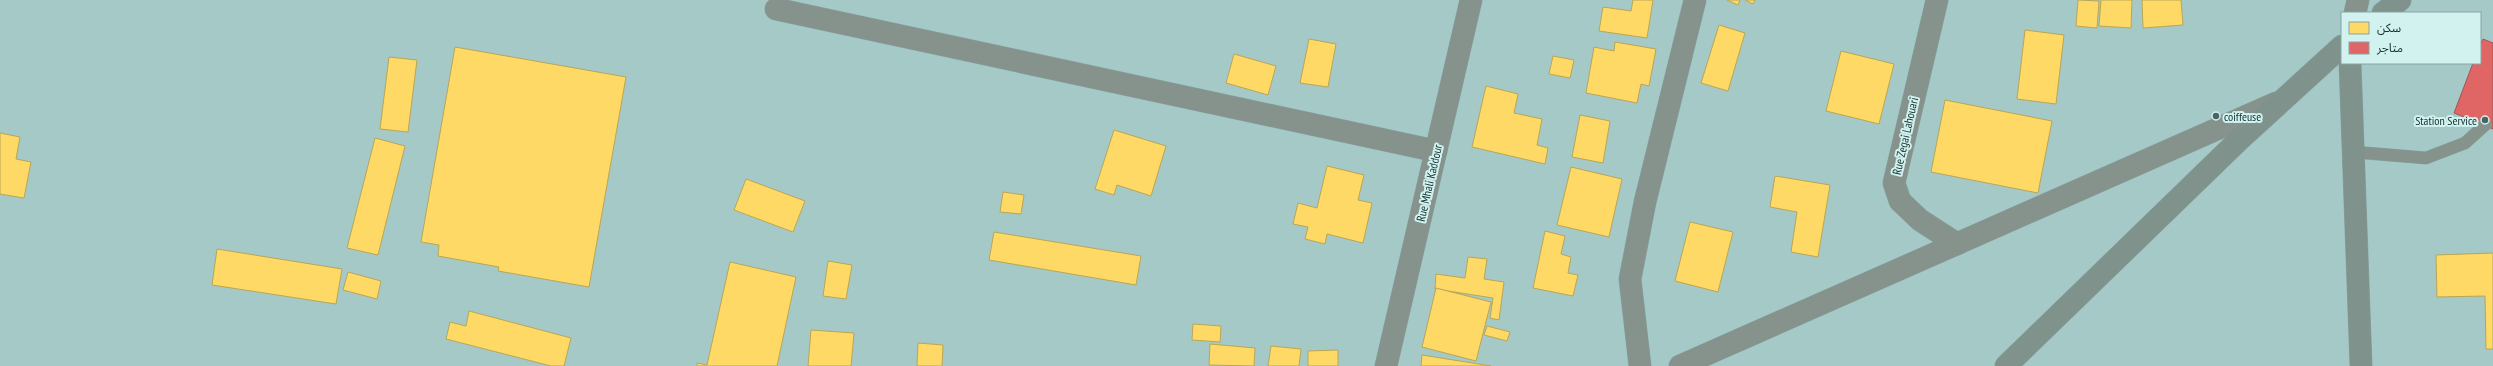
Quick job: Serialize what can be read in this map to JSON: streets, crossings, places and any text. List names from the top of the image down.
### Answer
{
  "streets": {
    "street": ["Rue Zegai Lahouari", "Rue Mhali Kaddour"]
  },
  "places": ["coiffeuse", "Station Service"],
  "legend": ["سكن", "متاجر"]
}
